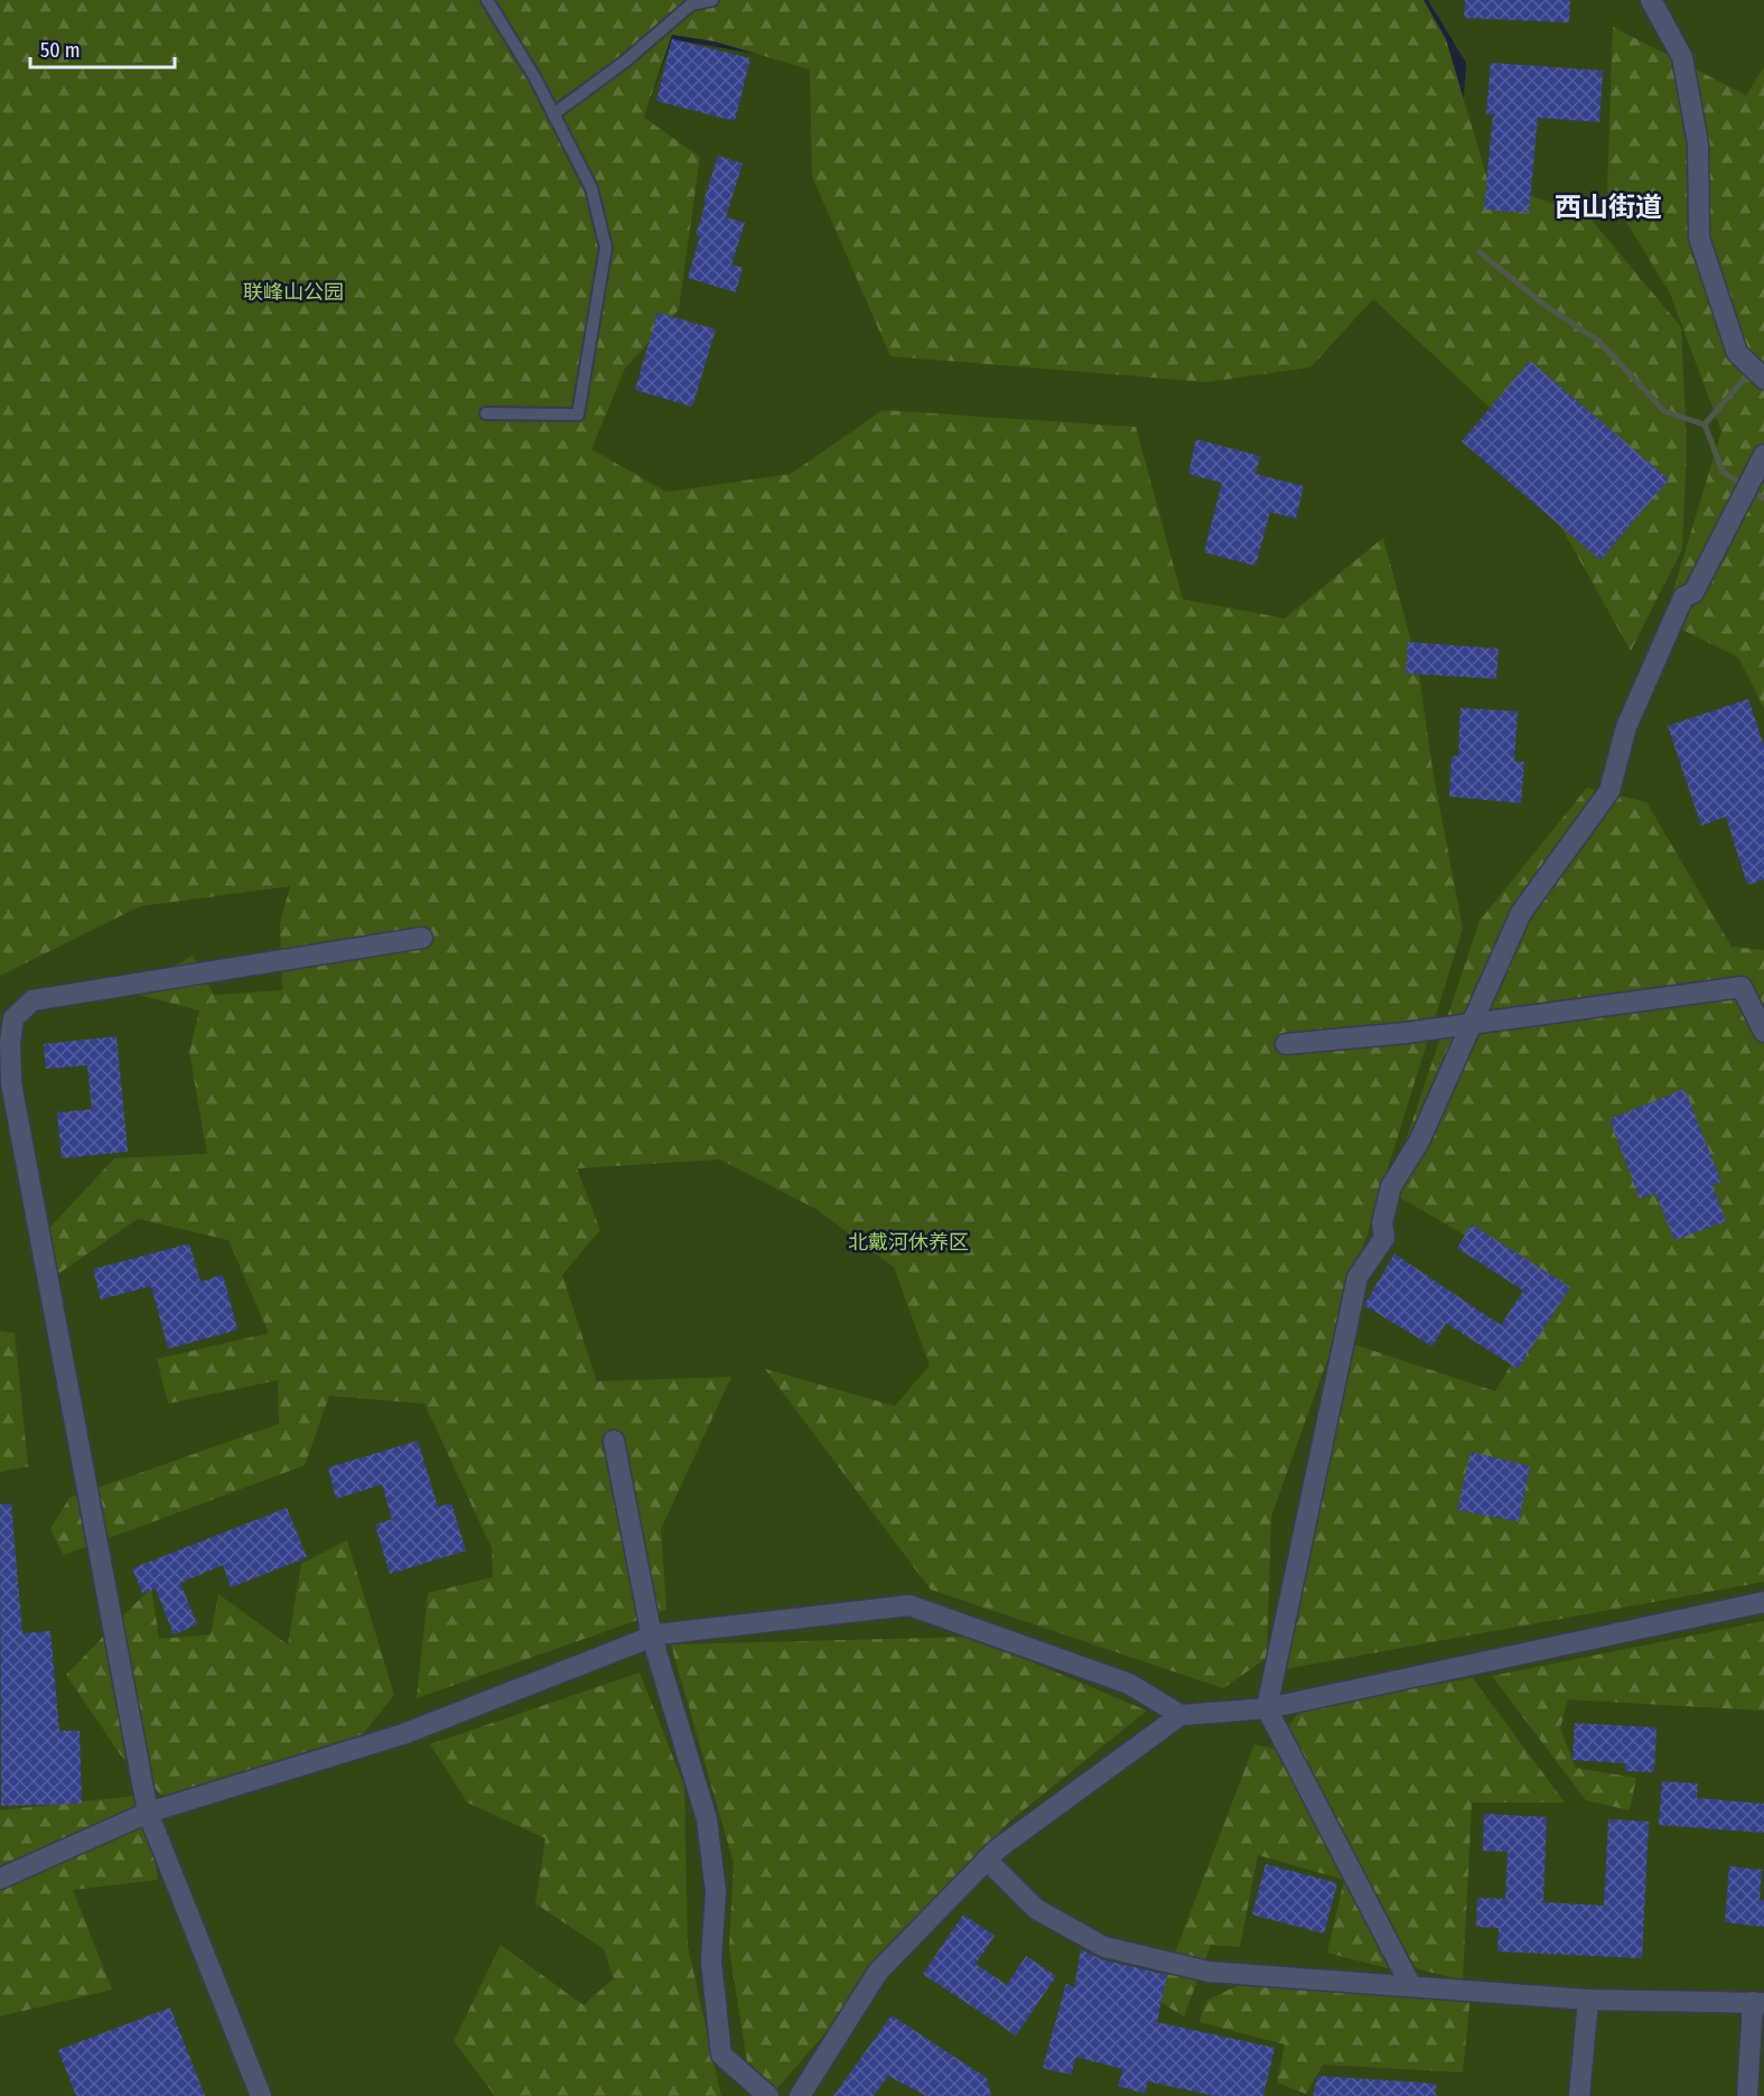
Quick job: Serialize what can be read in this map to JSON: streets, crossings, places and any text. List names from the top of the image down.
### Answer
{
  "districts": ["西山街道"],
  "parks": ["联峰山公园", "北戴河休养区"],
  "scale_bar": "50 m"
}
